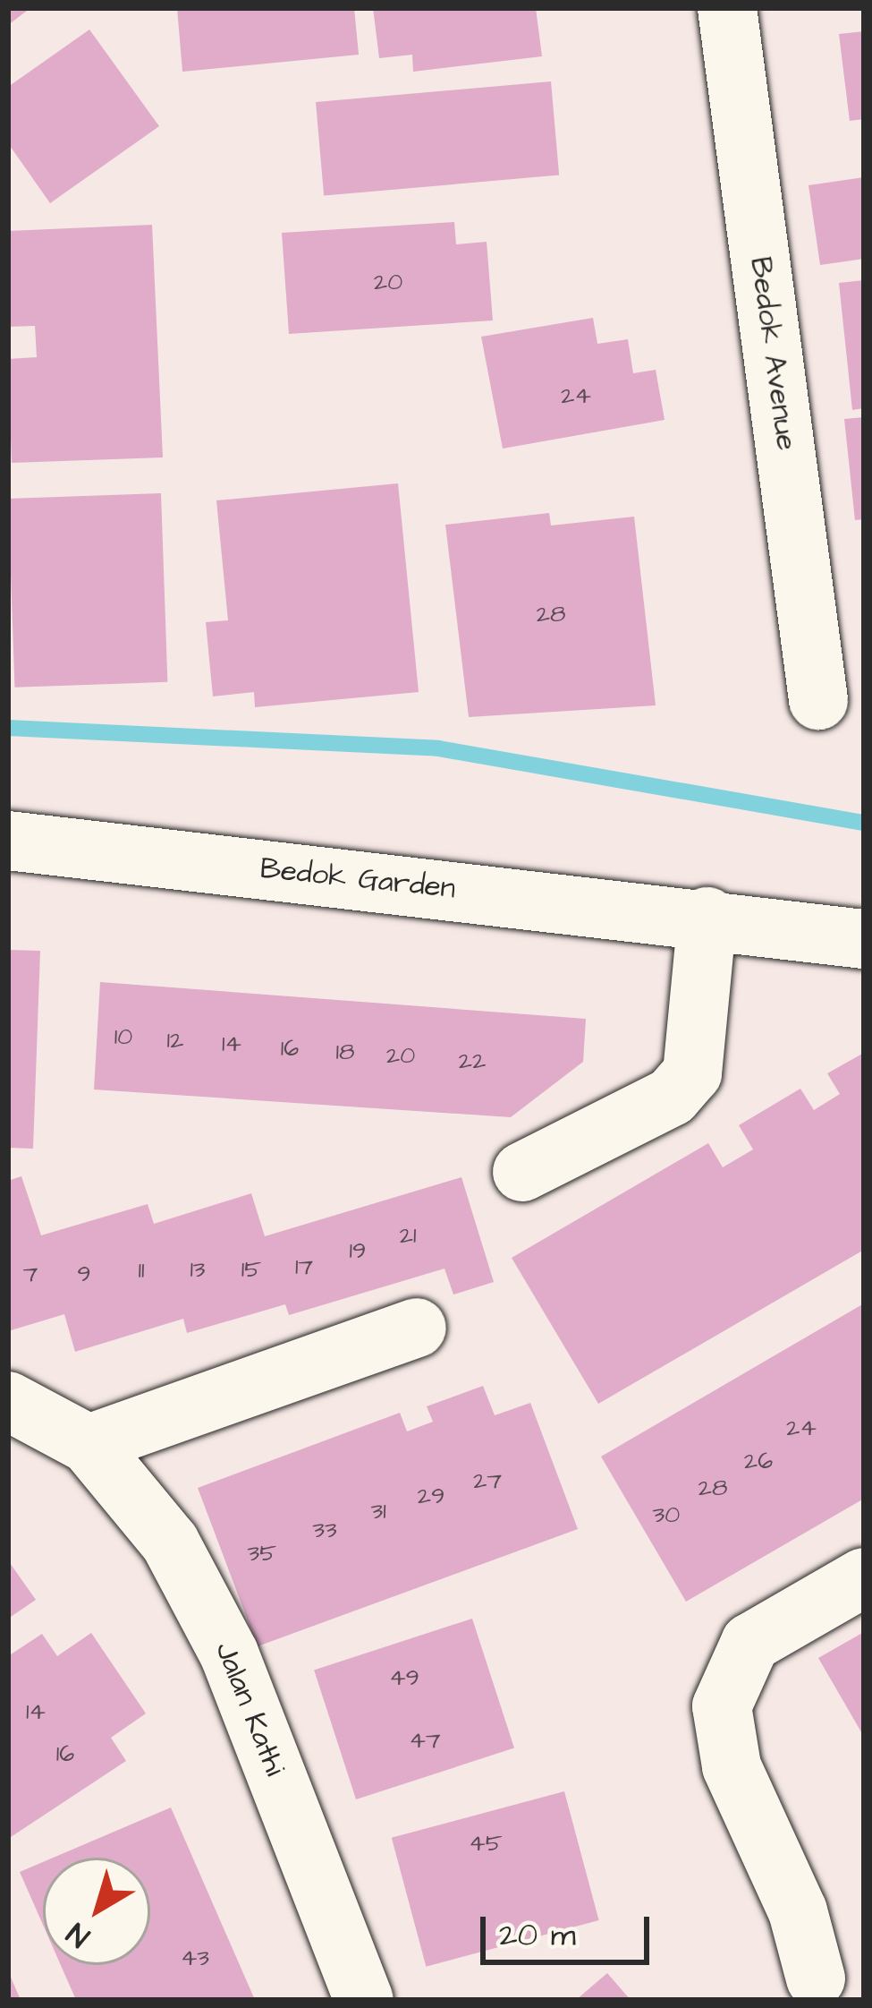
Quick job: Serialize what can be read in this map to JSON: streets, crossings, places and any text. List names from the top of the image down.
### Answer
{
  "streets": {
    "street": ["Bedok Avenue", "Bedok Garden", "Jalan Kathi"]
  },
  "house_numbers": [
    "20",
    "24",
    "28",
    "10",
    "12",
    "14",
    "16",
    "18",
    "20",
    "22",
    "21",
    "19",
    "17",
    "13",
    "15",
    "11",
    "7",
    "9",
    "24",
    "26",
    "27",
    "28",
    "29",
    "31",
    "30",
    "33",
    "35",
    "49",
    "14",
    "47",
    "16",
    "45",
    "43"
  ],
  "scale_bar": "20 m",
  "north": "bottom left"
}
